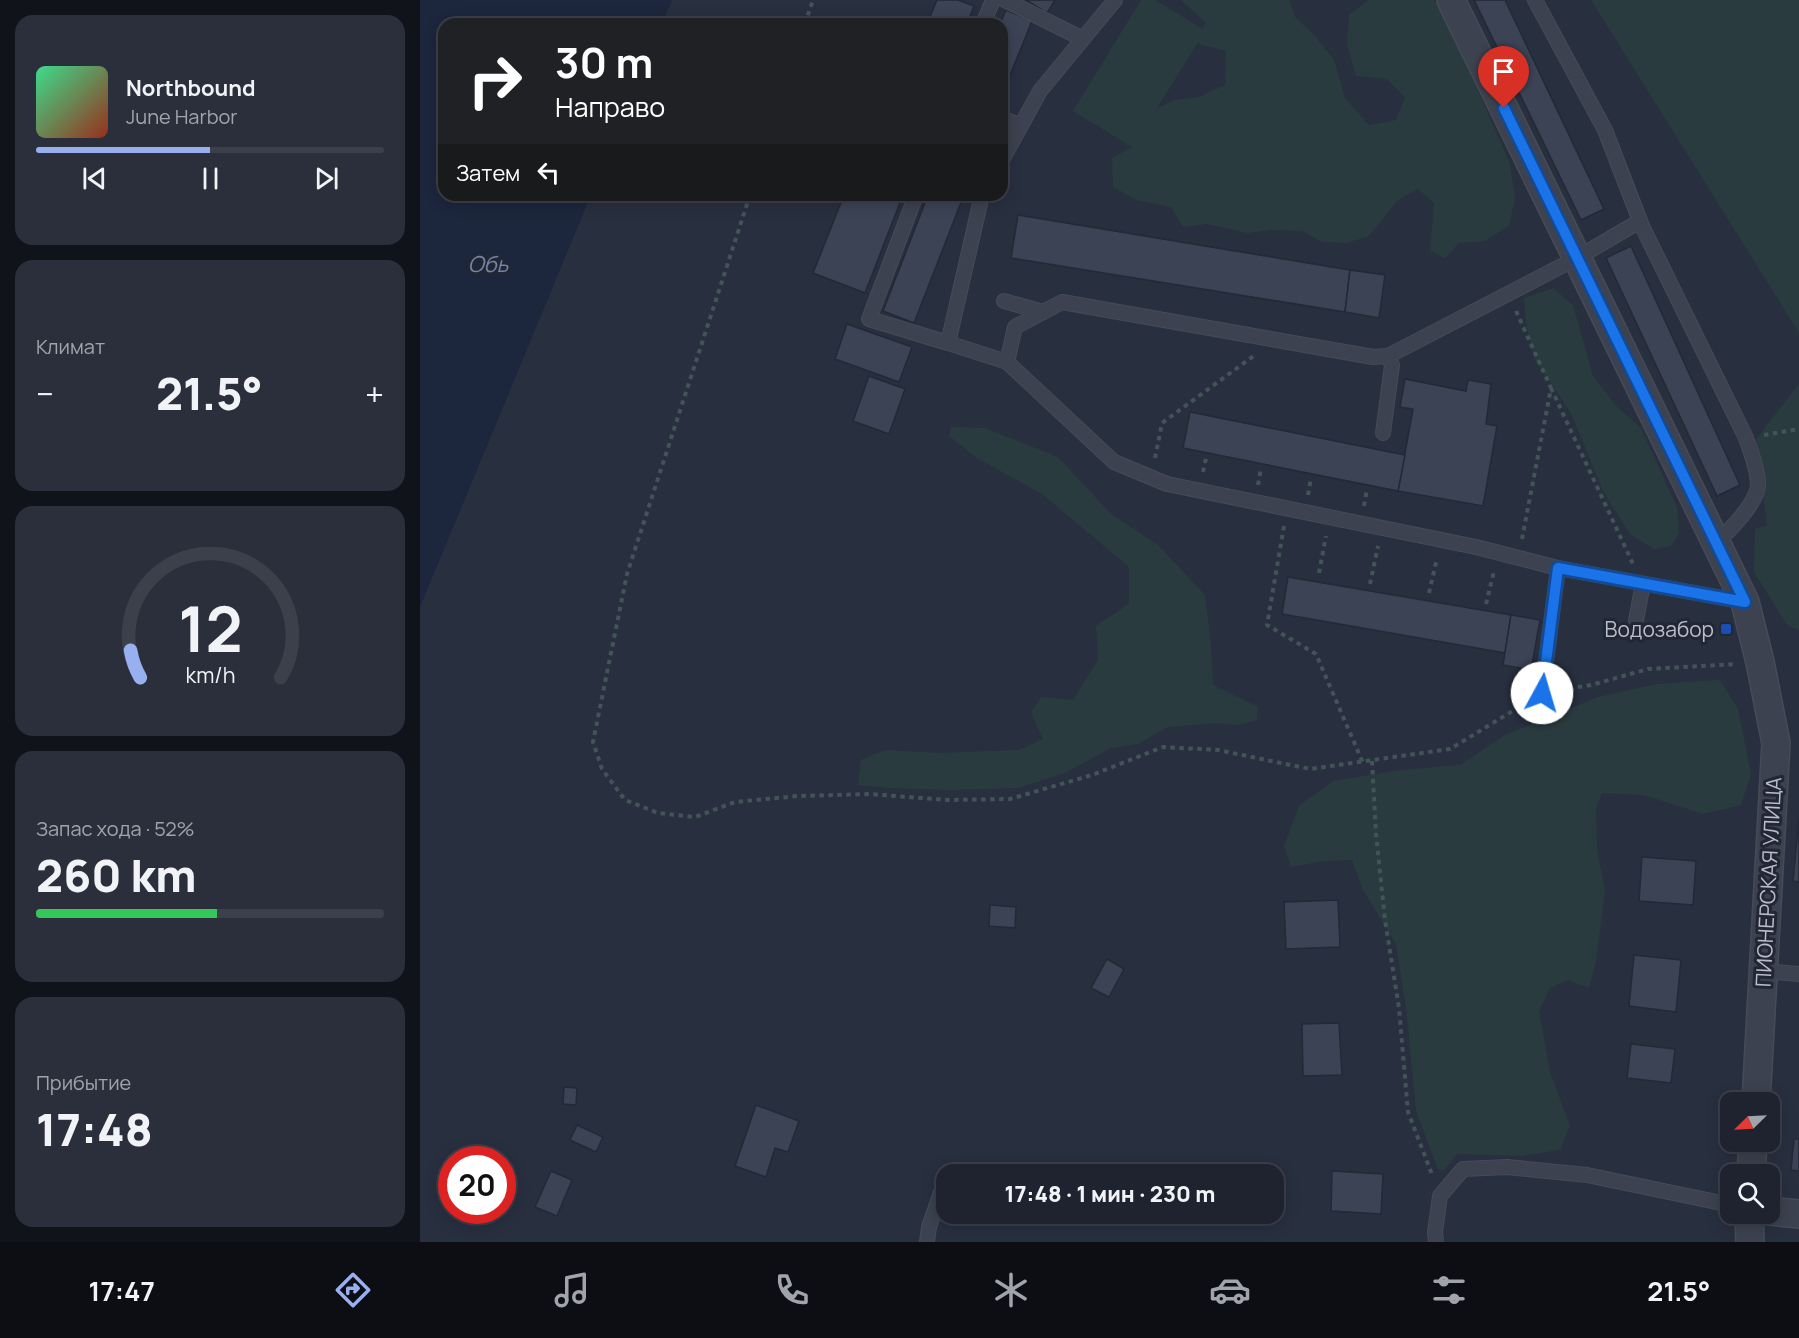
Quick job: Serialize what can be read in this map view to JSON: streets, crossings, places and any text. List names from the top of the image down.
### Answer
{
  "streets": {
    "street": ["ПИОНЕРСКАЯ УЛИЦА"]
  },
  "water": ["Обь"],
  "places": {
    "transit": ["Водозабор"]
  },
  "north": "bottom left",
  "page": {
    "turn": ["30 m", "Направо"],
    "song": ["Northbound", "June Harbor"],
    "then": "Затем",
    "tile": [
      "Климат",
      ["Запас хода · 52%", "260 km"],
      ["Прибытие", "17:48"]
    ],
    "heat": ["−", "21.5°", "+"],
    "limit": "20",
    "trip": "17:48 · 1 мин · 230 m",
    "tabs": ["17:47", "21.5°"],
    "gauge": ["12", "km/h"]
  }
}
